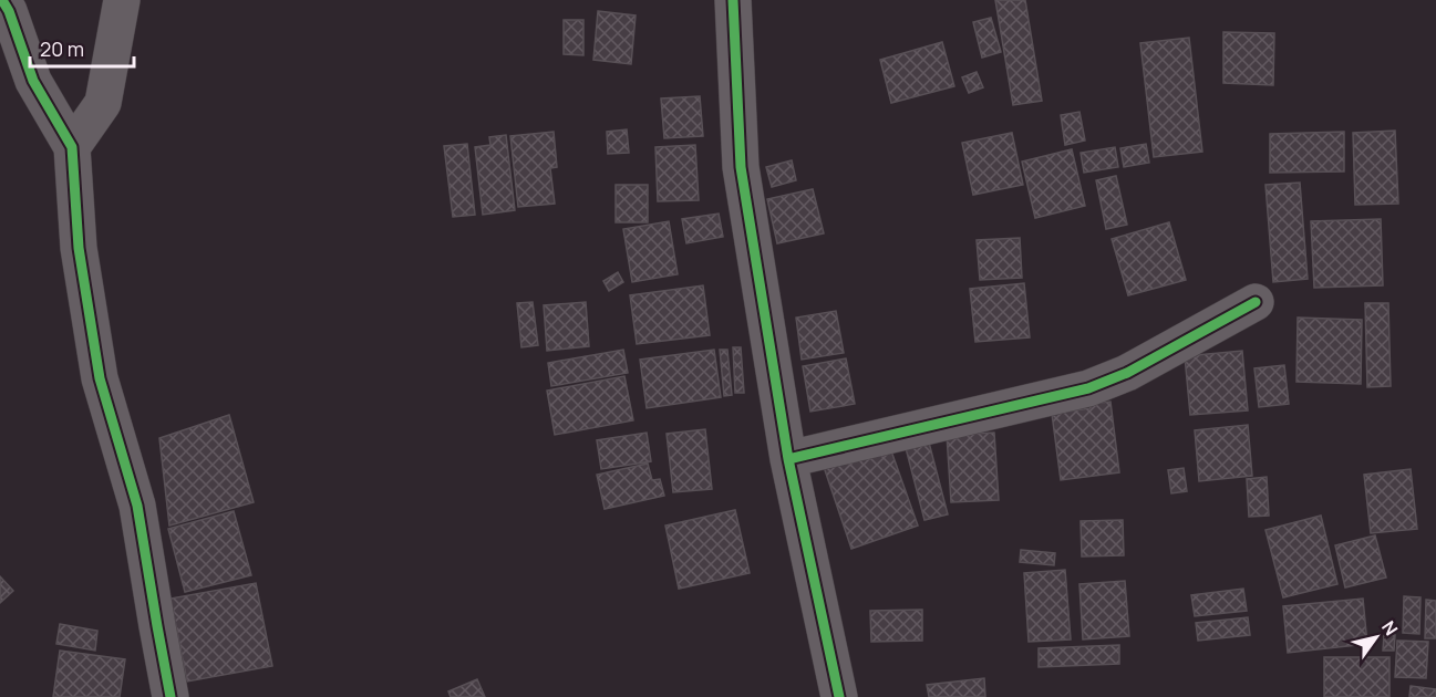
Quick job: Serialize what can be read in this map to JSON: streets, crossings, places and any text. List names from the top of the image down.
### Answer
{
  "scale_bar": "20 m",
  "north": "top right"
}
